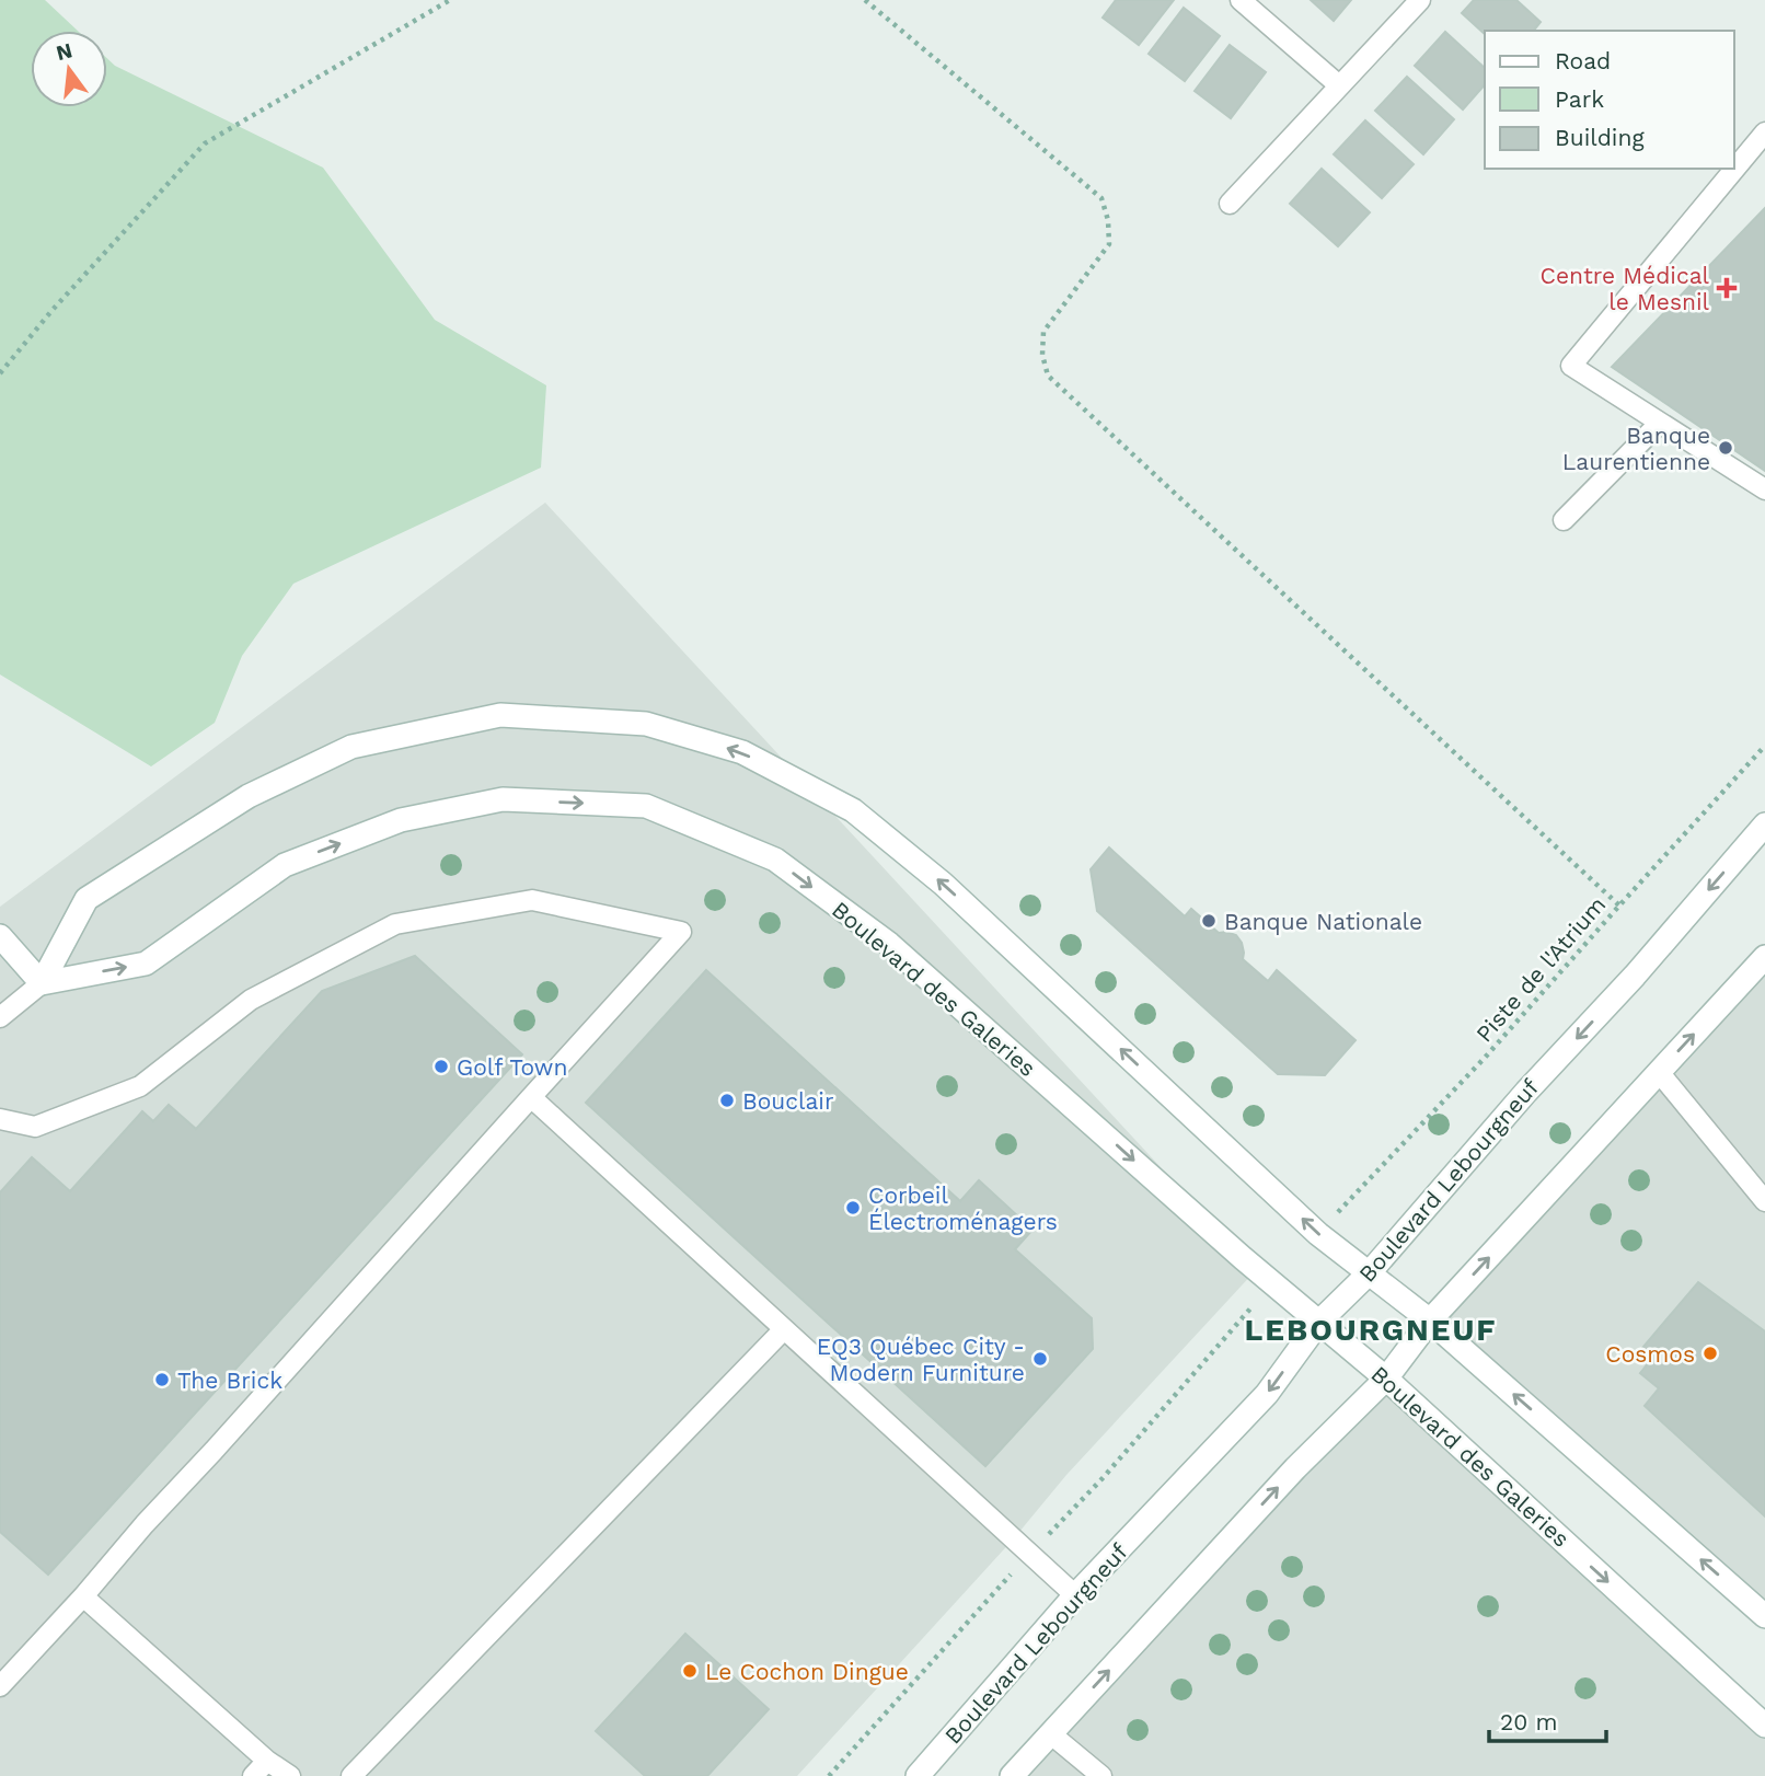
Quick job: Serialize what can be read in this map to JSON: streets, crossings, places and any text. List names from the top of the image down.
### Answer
{
  "streets": {
    "street": ["Boulevard des Galeries", "Boulevard Lebourgneuf"],
    "path": ["Piste de l'Atrium"]
  },
  "crossings": [
    ["Boulevard des Galeries", "Boulevard Lebourgneuf"]
  ],
  "one_way": ["Boulevard des Galeries"],
  "districts": ["LEBOURGNEUF"],
  "places": {
    "health": ["Centre Médical le Mesnil"],
    "other": [
      "Banque Laurentienne",
      "Banque Nationale",
      "Golf Town",
      "Bouclair",
      "Corbeil Électroménagers",
      "Cosmos",
      "EQ3 Québec City - Modern Furniture",
      "The Brick",
      "Le Cochon Dingue"
    ]
  },
  "legend": ["Road", "Park", "Building"],
  "scale_bar": "20 m",
  "north": "top"
}
